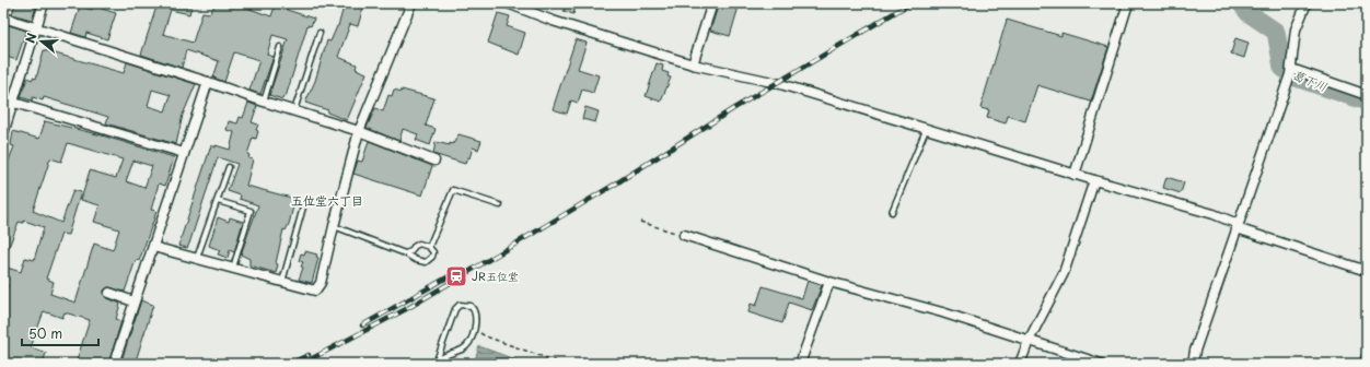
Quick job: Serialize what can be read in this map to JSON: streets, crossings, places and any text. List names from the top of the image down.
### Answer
{
  "districts": ["五位堂六丁目"],
  "water": ["葛下川"],
  "places": {
    "station": ["JR五位堂"]
  },
  "scale_bar": "50 m",
  "north": "left"
}
